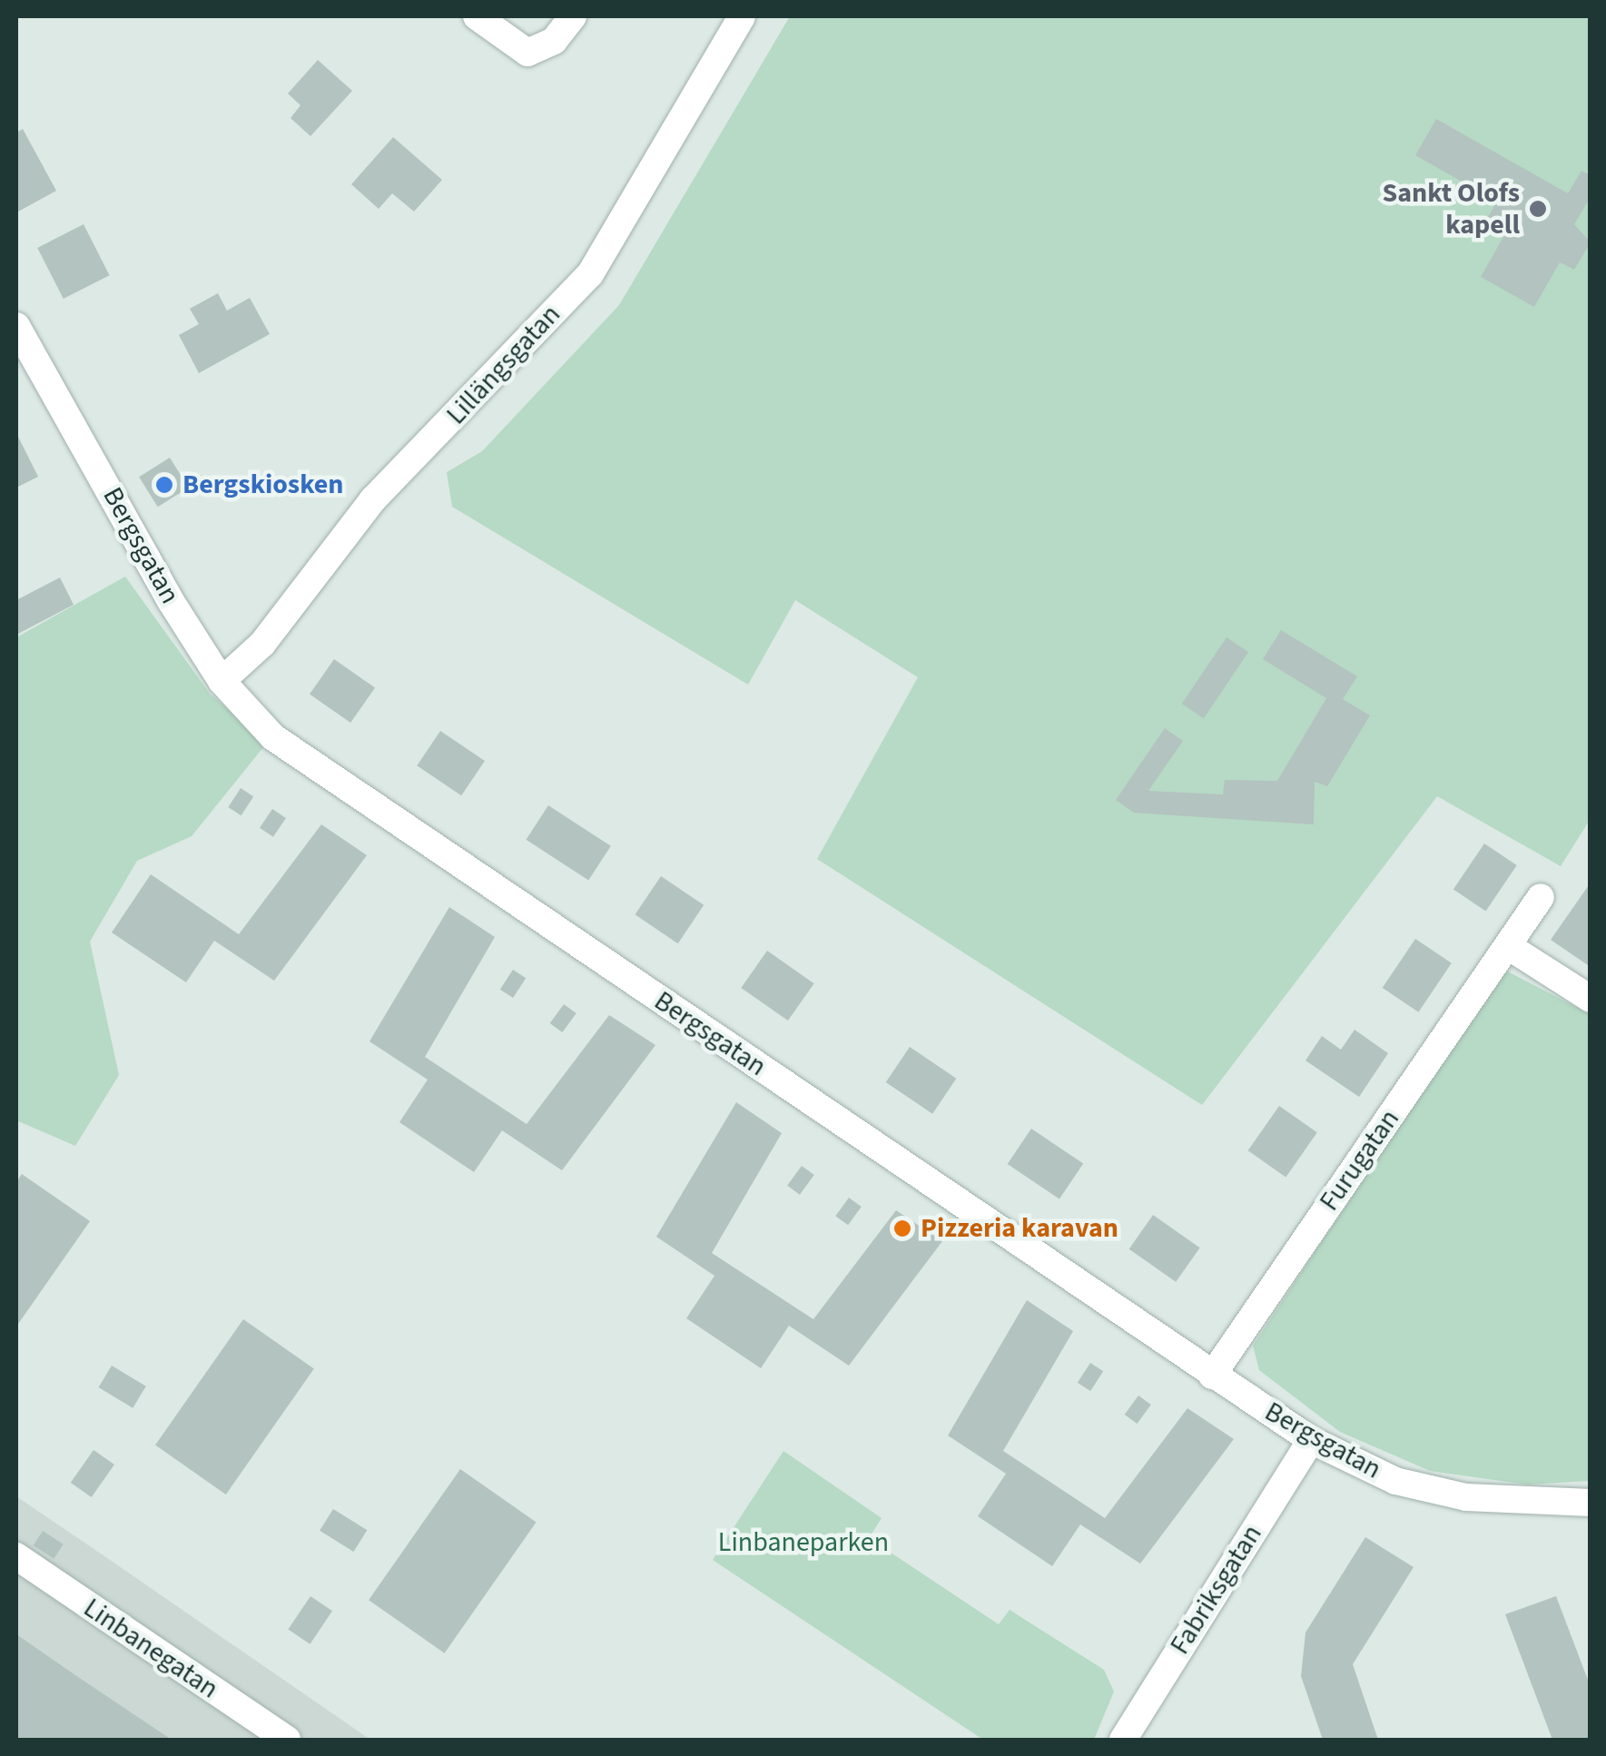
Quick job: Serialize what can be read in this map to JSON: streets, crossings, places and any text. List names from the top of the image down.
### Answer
{
  "streets": {
    "street": [
      "Lillängsgatan",
      "Bergsgatan",
      "Furugatan",
      "Fabriksgatan",
      "Linbanegatan"
    ]
  },
  "crossings": [
    ["Lillängsgatan", "Bergsgatan"],
    ["Bergsgatan", "Furugatan"],
    ["Bergsgatan", "Fabriksgatan"]
  ],
  "parks": ["Linbaneparken"],
  "places": ["Sankt Olofs kapell", "Bergskiosken", "Pizzeria karavan"]
}
